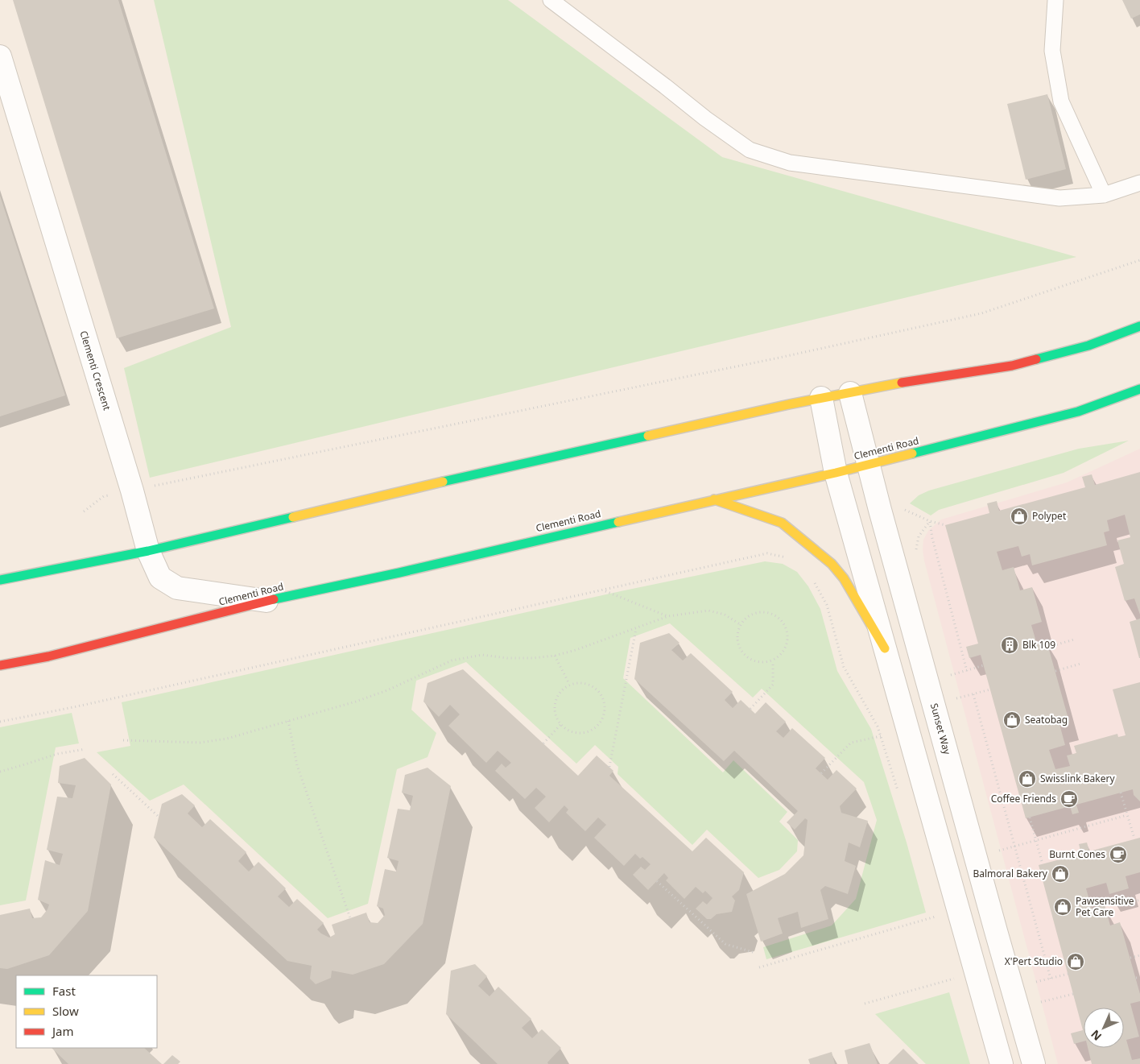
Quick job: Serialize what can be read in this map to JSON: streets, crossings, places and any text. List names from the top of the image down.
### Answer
{
  "streets": {
    "main road": ["Clementi Road"],
    "street": ["Clementi Crescent", "Sunset Way"]
  },
  "crossings": [
    ["Clementi Crescent", "Clementi Road"],
    ["Clementi Road", "Sunset Way"]
  ],
  "places": {
    "shop": [
      "Polypet",
      "Seatobag",
      "Swisslink Bakery",
      "Balmoral Bakery",
      "Pawsensitive Pet Care",
      "X'Pert Studio"
    ],
    "building": ["Blk 109"],
    "cafe": ["Coffee Friends", "Burnt Cones"]
  },
  "legend": ["Fast", "Slow", "Jam"],
  "north": "bottom left"
}
